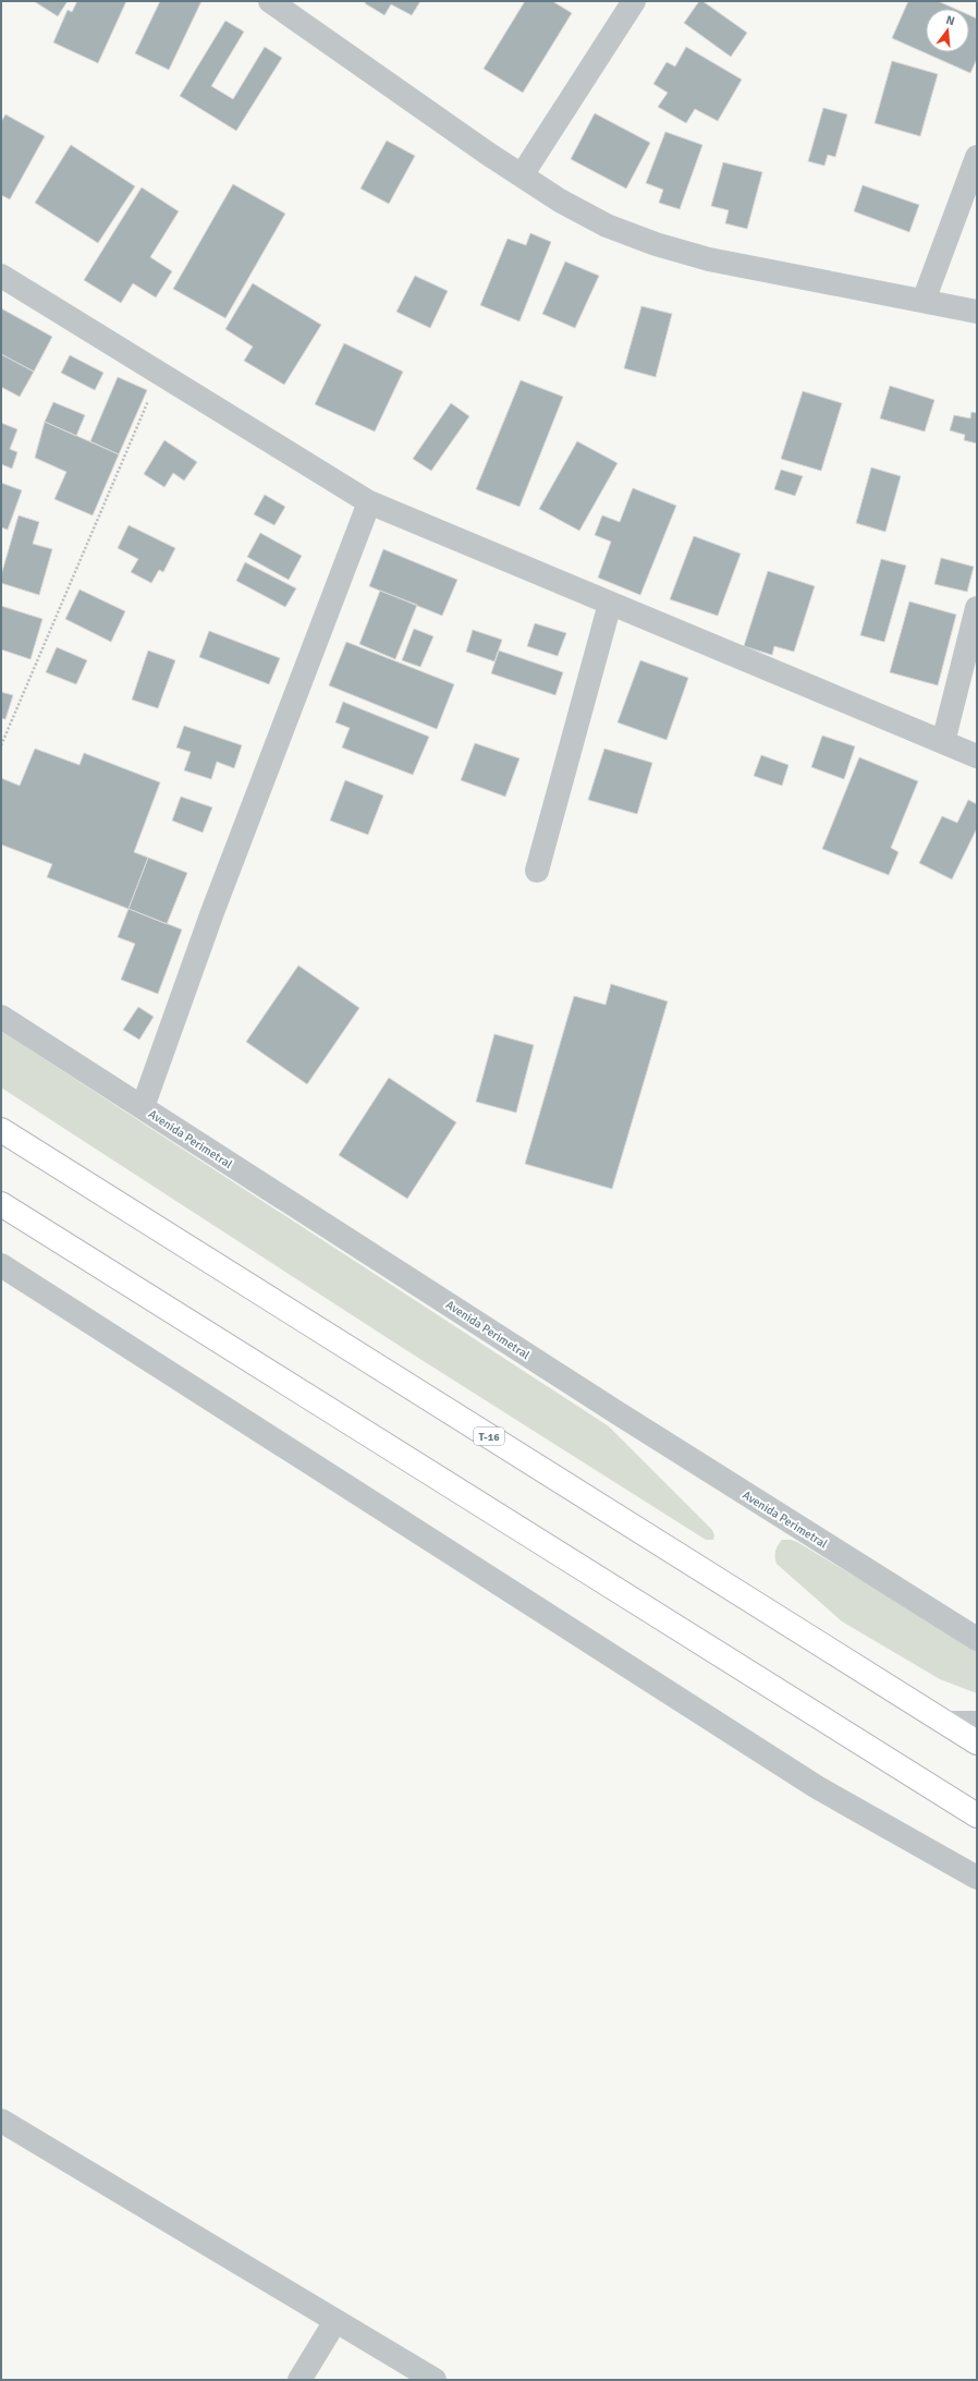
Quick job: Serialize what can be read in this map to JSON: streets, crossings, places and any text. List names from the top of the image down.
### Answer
{
  "streets": {
    "highway": ["T-16"],
    "street": ["Avenida Perimetral"]
  },
  "north": "top"
}
